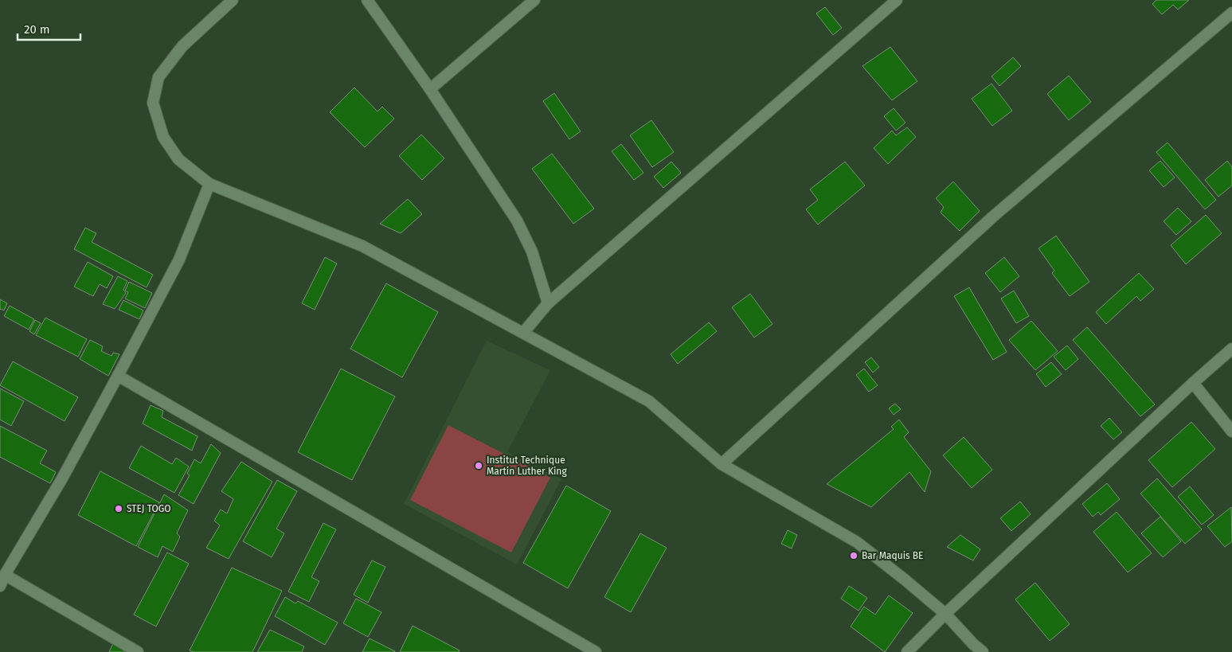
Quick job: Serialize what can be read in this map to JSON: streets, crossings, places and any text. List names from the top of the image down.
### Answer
{
  "places": ["Institut Technique Martin Luther King", "STEJ TOGO", "Bar Maquis BE"],
  "scale_bar": "20 m"
}
